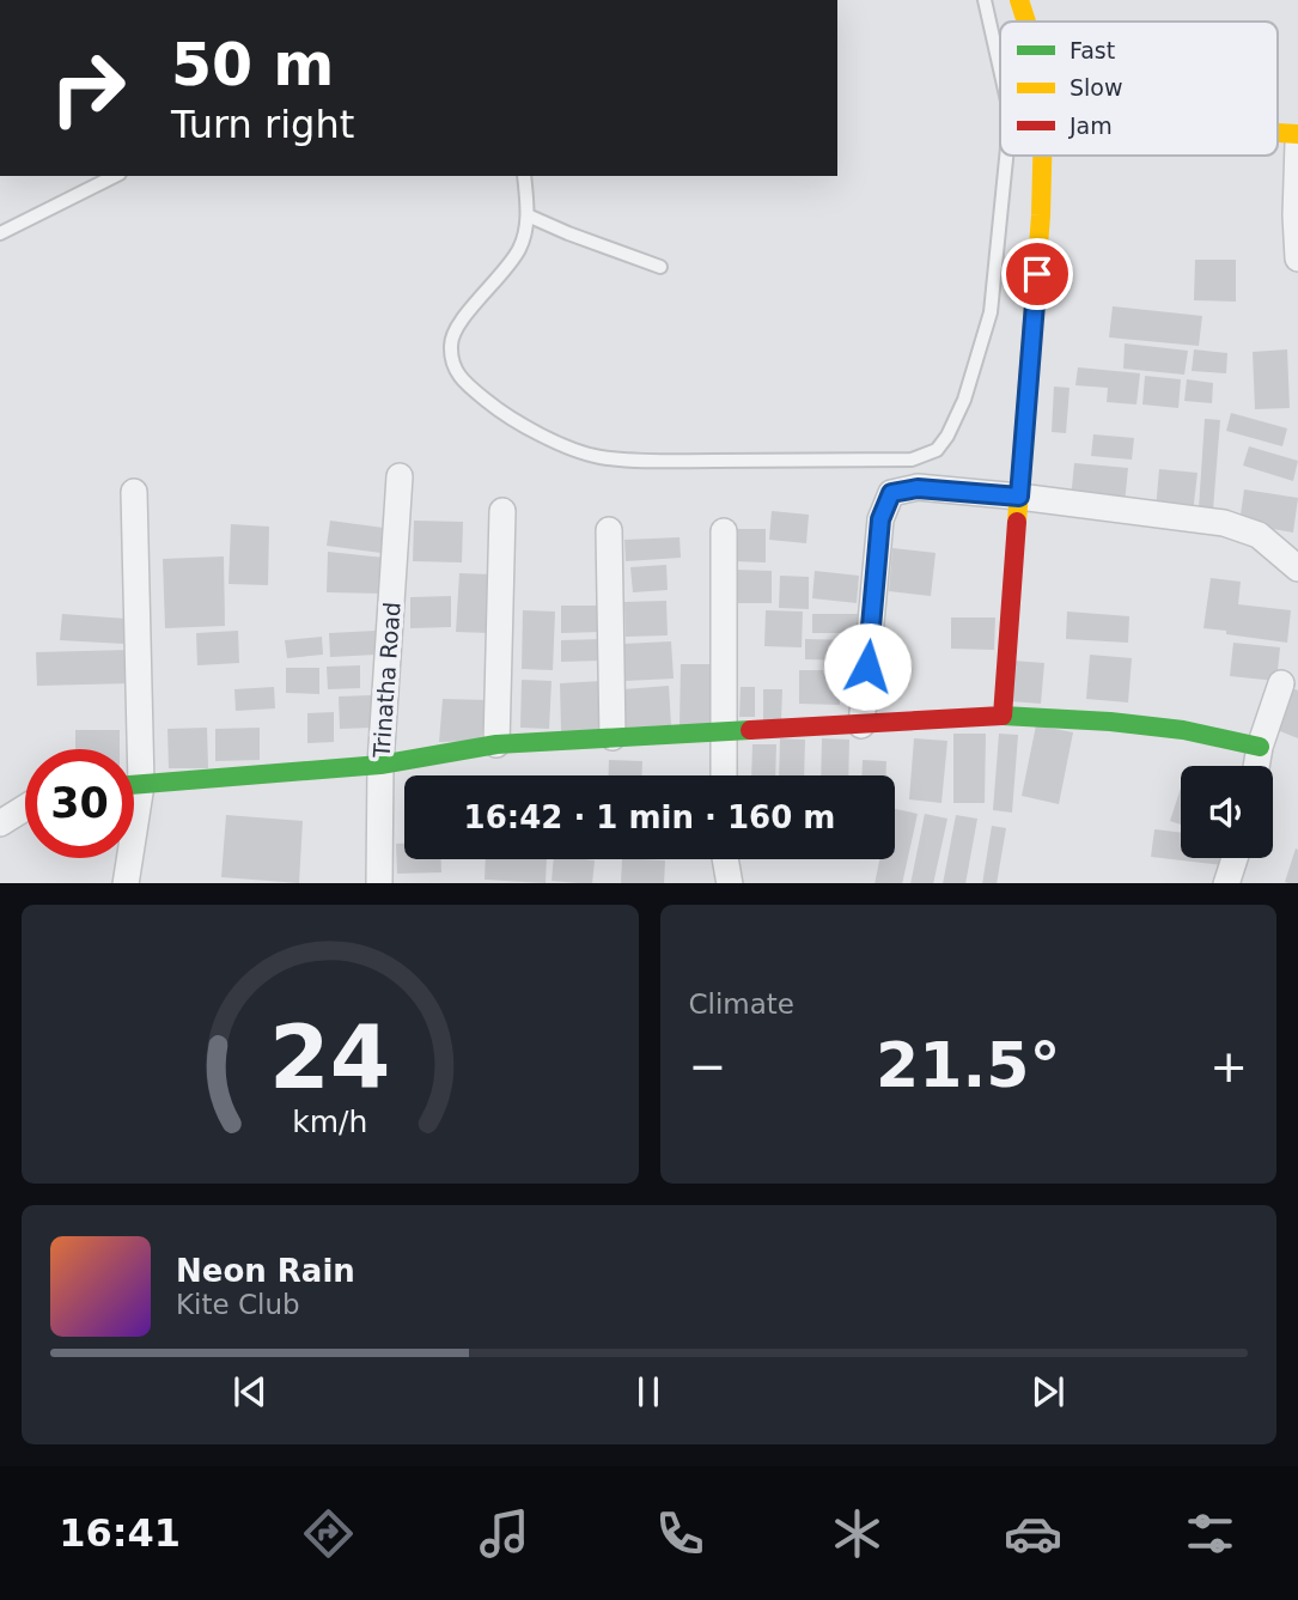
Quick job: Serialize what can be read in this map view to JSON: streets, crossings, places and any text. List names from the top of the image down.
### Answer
{
  "streets": {
    "street": ["Trinatha Road"]
  },
  "legend": ["Fast", "Slow", "Jam"],
  "page": {
    "turn": ["50 m", "Turn right"],
    "limit": "30",
    "trip": "16:42 · 1 min · 160 m",
    "tile": "Climate",
    "heat": ["−", "21.5°", "+"],
    "song": ["Neon Rain", "Kite Club"],
    "tabs": "16:41",
    "gauge": ["24", "km/h"]
  }
}
